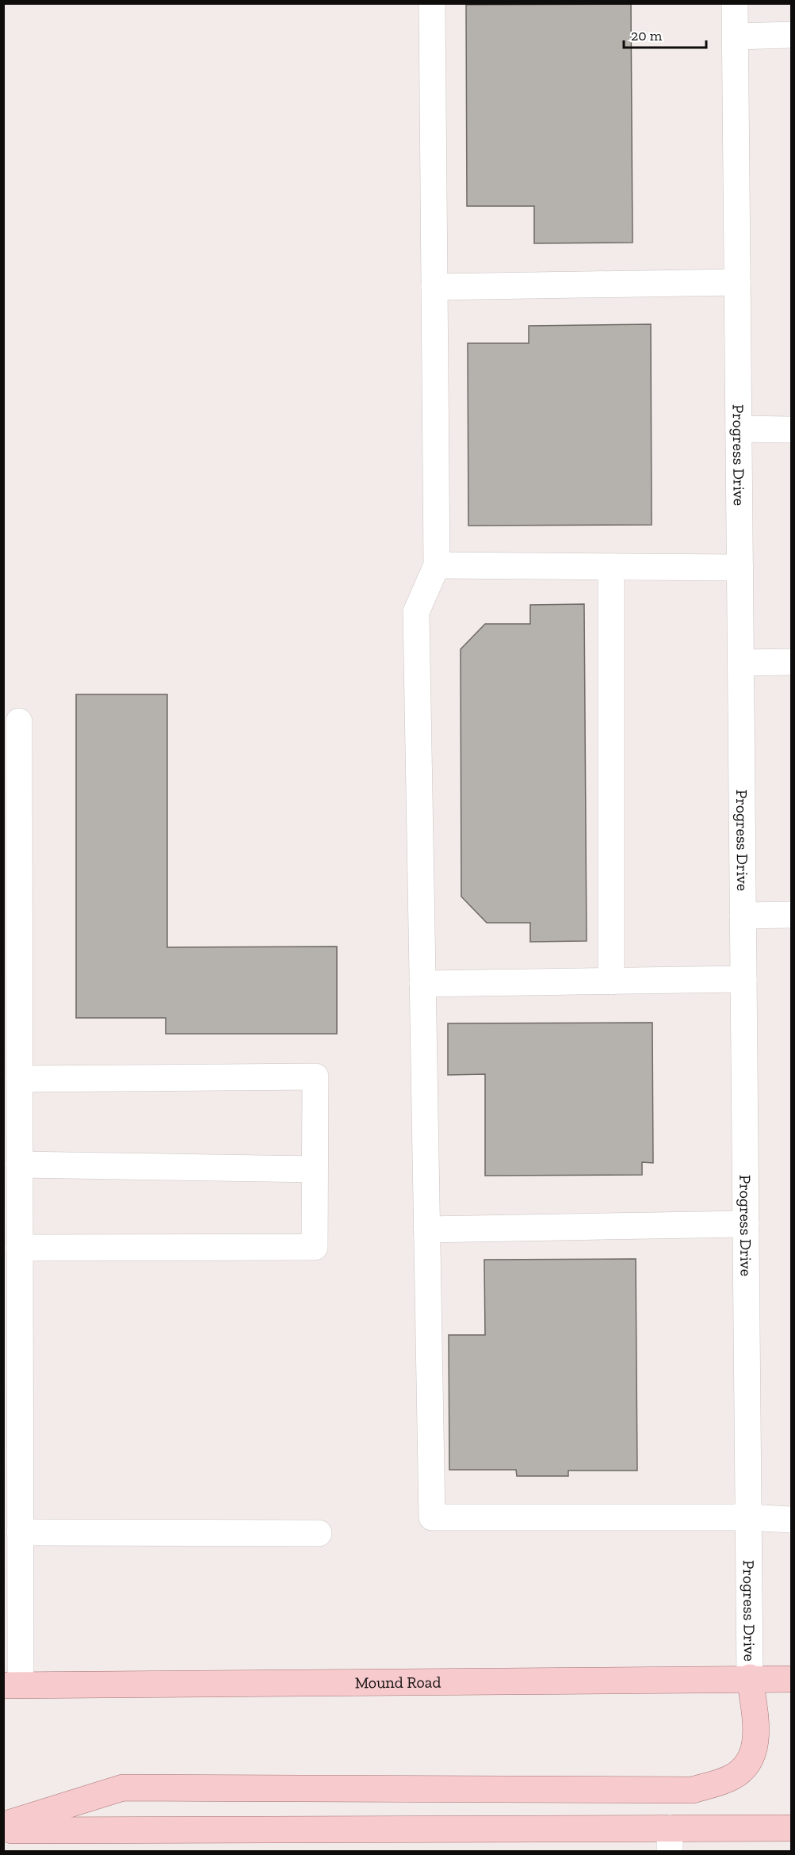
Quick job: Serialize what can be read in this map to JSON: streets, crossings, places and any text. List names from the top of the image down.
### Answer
{
  "streets": {
    "main road": ["Mound Road"],
    "street": ["Progress Drive"]
  },
  "crossings": [
    ["Progress Drive", "Mound Road"]
  ],
  "scale_bar": "20 m"
}
